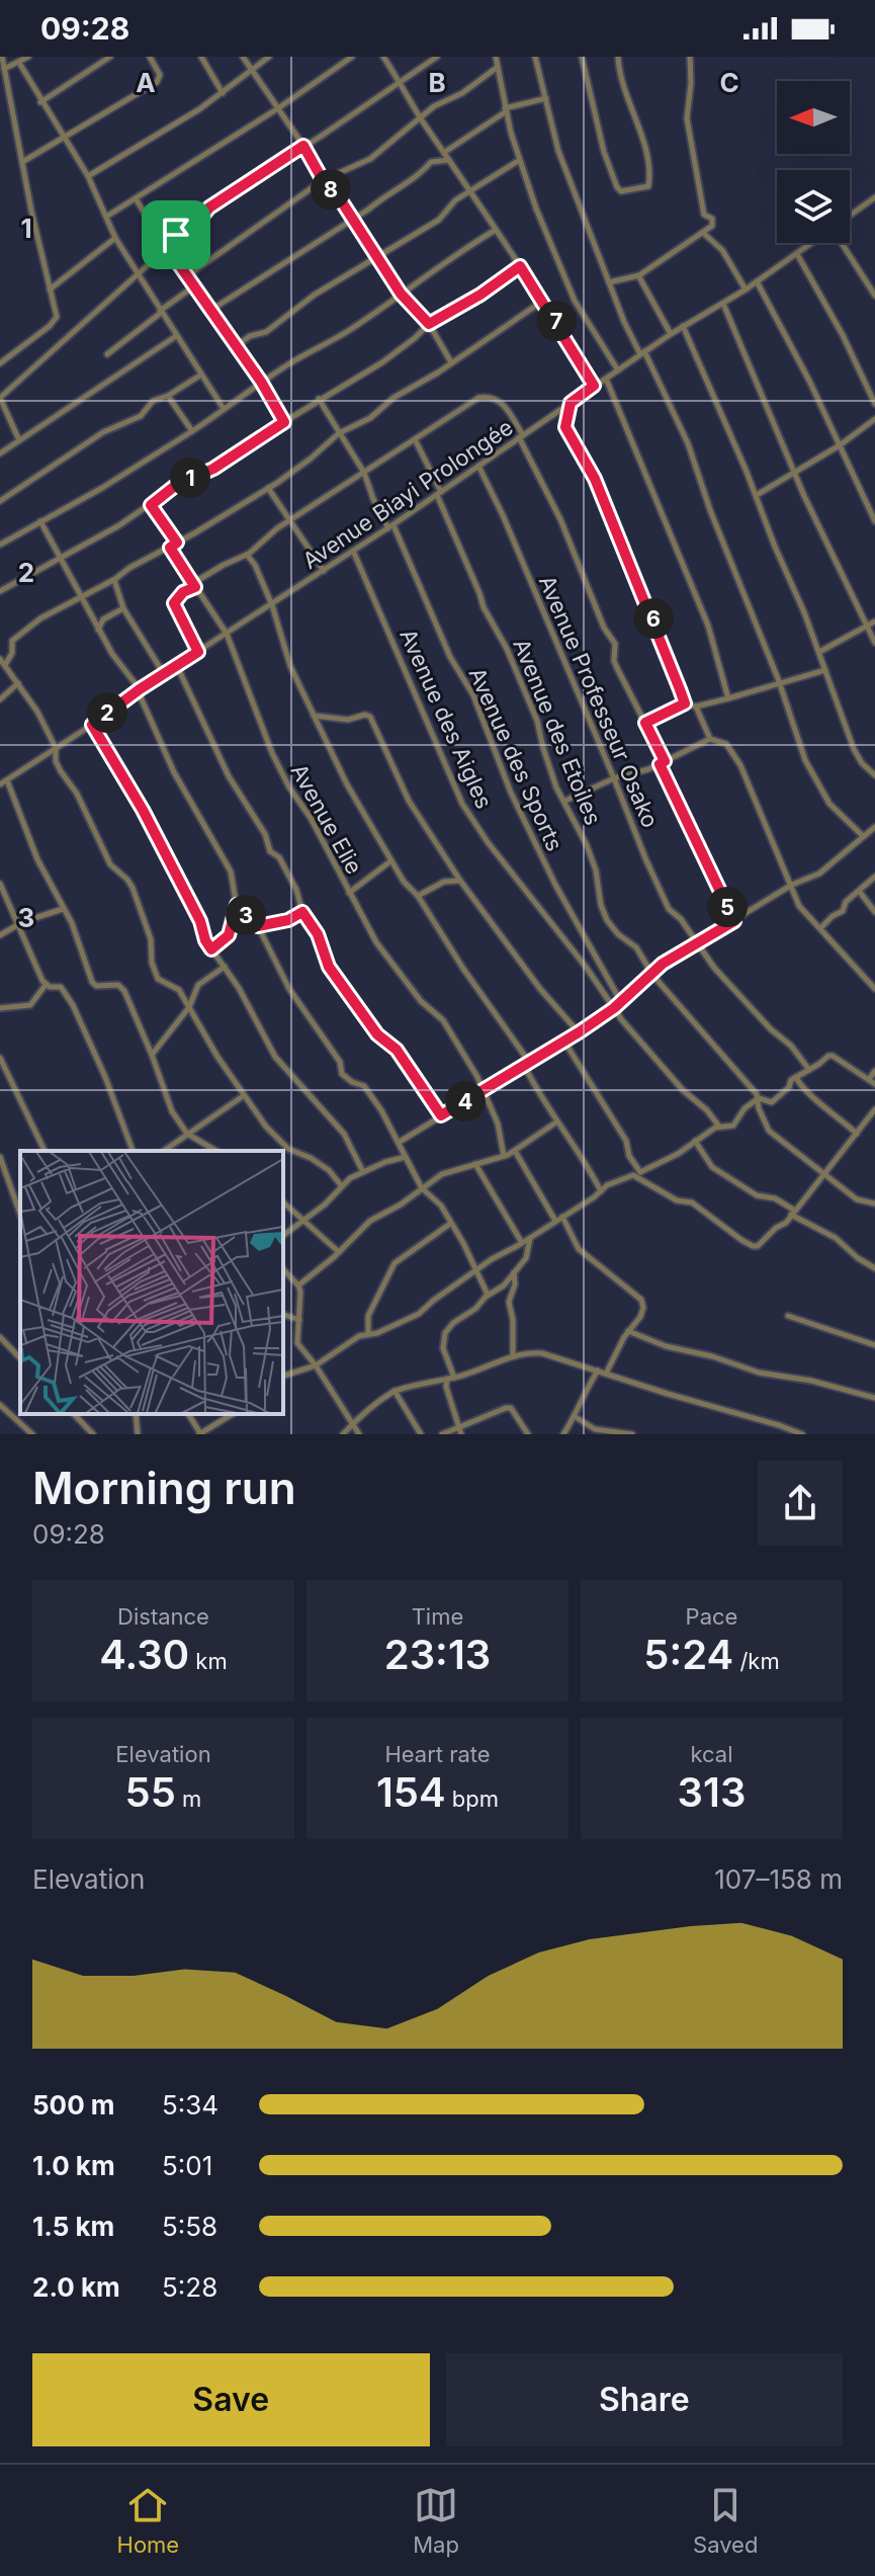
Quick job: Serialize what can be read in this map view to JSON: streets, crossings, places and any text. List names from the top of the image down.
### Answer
{
  "streets": {
    "street": [
      "Avenue Biayi Prolongée",
      "Avenue Professeur Osako",
      "Avenue des Aigles",
      "Avenue des Etoiles",
      "Avenue des Sports",
      "Avenue Elie"
    ]
  },
  "crossings": [
    ["Avenue Biayi Prolongée", "Avenue Professeur Osako"],
    ["Avenue Biayi Prolongée", "Avenue des Aigles"],
    ["Avenue Biayi Prolongée", "Avenue des Etoiles"],
    ["Avenue Biayi Prolongée", "Avenue des Sports"],
    ["Avenue Biayi Prolongée", "Avenue Elie"]
  ],
  "north": "left",
  "page": {
    "status": "09:28",
    "pins": [
      "8",
      "7",
      "1",
      "6",
      "2",
      "5",
      "3",
      "4"
    ],
    "heading": ["Morning run", "09:28"],
    "stats": [
      ["Distance", "4.30 km"],
      ["Time", "23:13"],
      ["Pace", "5:24 /km"],
      ["Elevation", "55 m"],
      ["Heart rate", "154 bpm"],
      ["kcal", "313"]
    ],
    "chart": ["Elevation", "107–158 m"],
    "list": [
      {
        "name": "500 m",
        "note": "5:34"
      },
      {
        "name": "1.0 km",
        "note": "5:01"
      },
      {
        "name": "1.5 km",
        "note": "5:58"
      },
      {
        "name": "2.0 km",
        "note": "5:28"
      }
    ],
    "buttons": ["Save", "Share"],
    "tabs": ["Home", "Map", "Saved"]
  },
  "grid": {
    "columns": ["A", "B", "C"],
    "rows": ["1", "2", "3"]
  }
}
